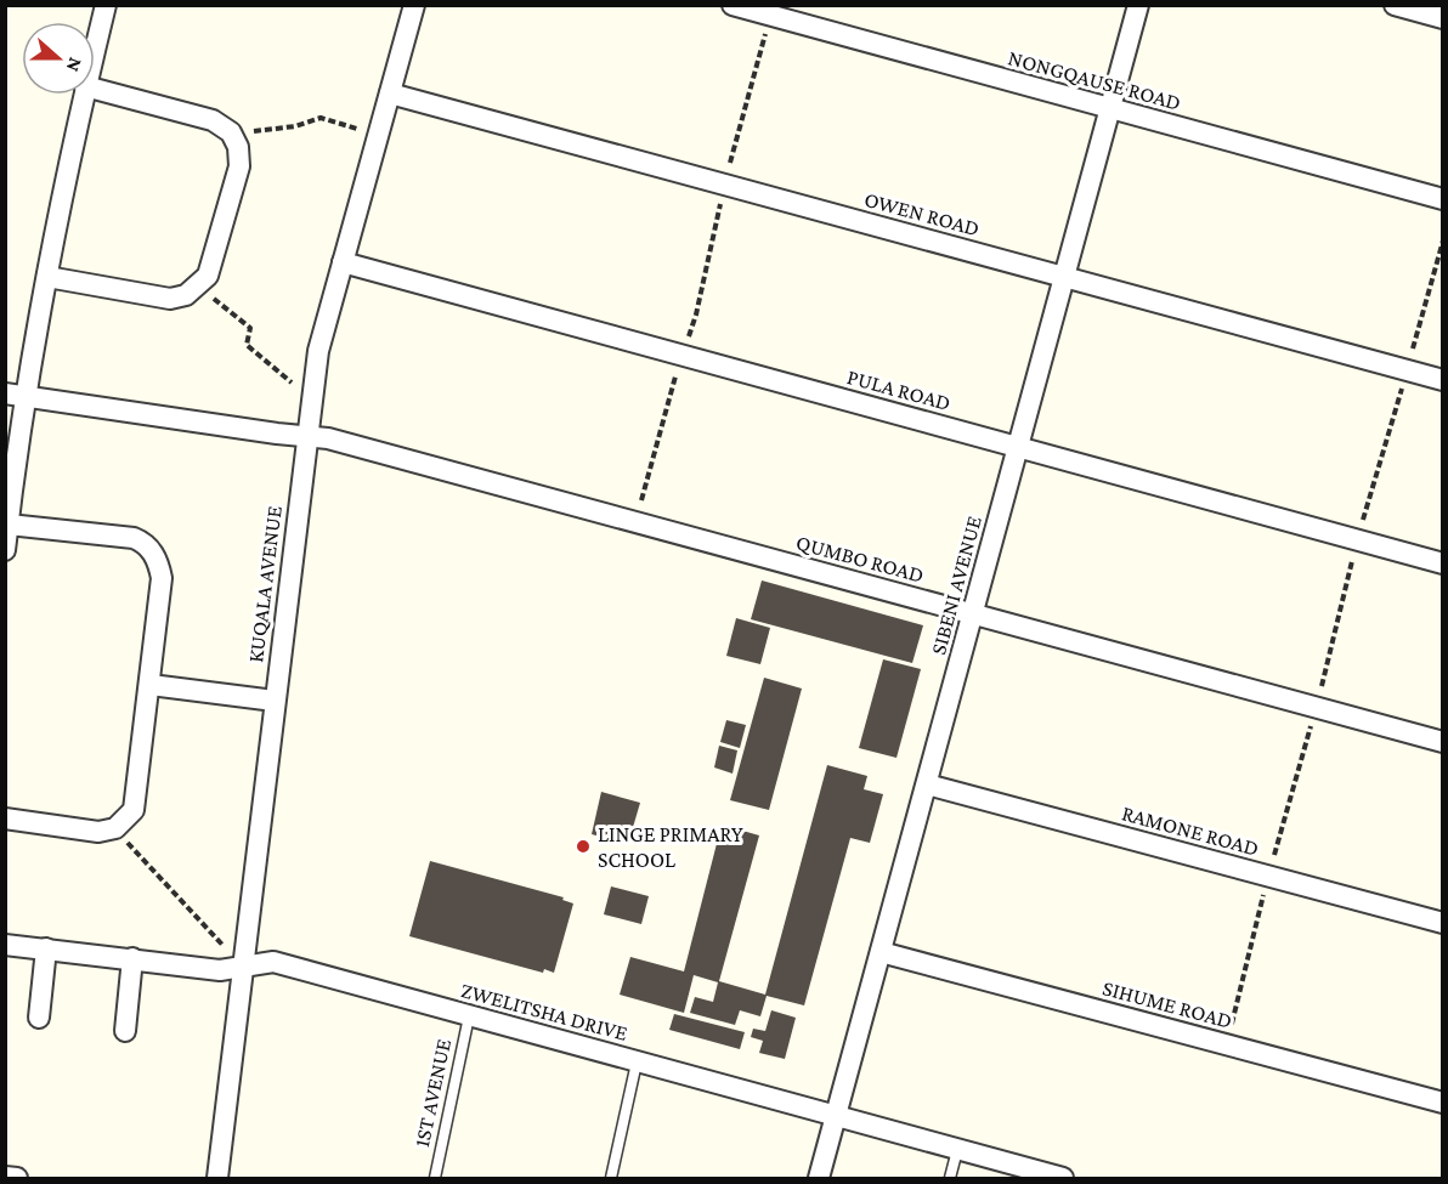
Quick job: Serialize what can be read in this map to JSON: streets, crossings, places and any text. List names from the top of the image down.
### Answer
{
  "streets": {
    "street": [
      "NONGQAUSE ROAD",
      "OWEN ROAD",
      "PULA ROAD",
      "QUMBO ROAD",
      "KUQALA AVENUE",
      "SIBENI AVENUE",
      "RAMONE ROAD",
      "SIHUME ROAD",
      "ZWELITSHA DRIVE"
    ],
    "lane": ["1ST AVENUE"]
  },
  "crossings": [
    ["NONGQAUSE ROAD", "SIBENI AVENUE"],
    ["OWEN ROAD", "KUQALA AVENUE"],
    ["OWEN ROAD", "SIBENI AVENUE"],
    ["PULA ROAD", "KUQALA AVENUE"],
    ["PULA ROAD", "SIBENI AVENUE"],
    ["QUMBO ROAD", "KUQALA AVENUE"],
    ["QUMBO ROAD", "SIBENI AVENUE"],
    ["KUQALA AVENUE", "ZWELITSHA DRIVE"],
    ["SIBENI AVENUE", "RAMONE ROAD"],
    ["SIBENI AVENUE", "SIHUME ROAD"],
    ["SIBENI AVENUE", "ZWELITSHA DRIVE"],
    ["ZWELITSHA DRIVE", "1ST AVENUE"]
  ],
  "places": ["LINGE PRIMARY SCHOOL"],
  "north": "right"
}
